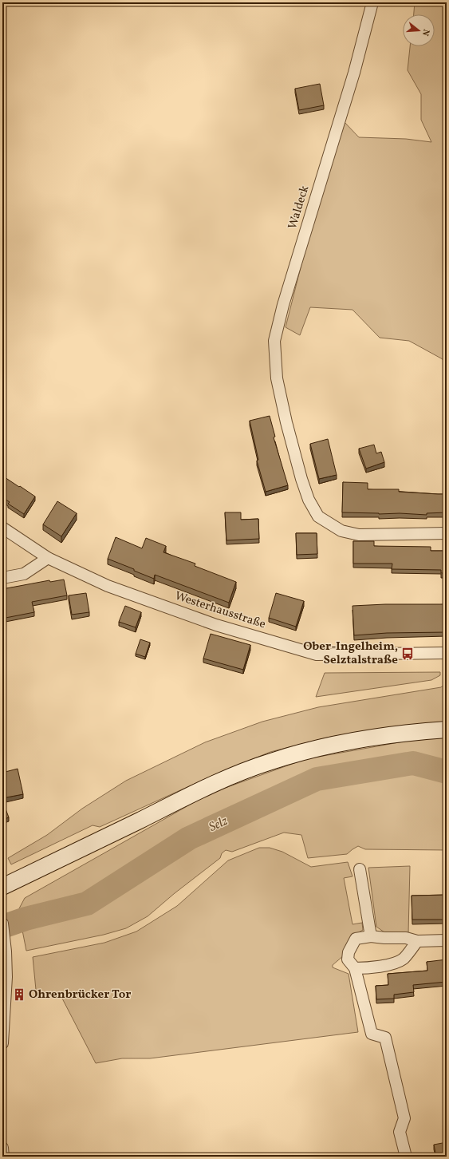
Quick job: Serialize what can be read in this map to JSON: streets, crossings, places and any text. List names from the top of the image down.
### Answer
{
  "streets": {
    "street": ["Waldeck", "Westerhausstraße"]
  },
  "water": ["Selz"],
  "places": {
    "bus stop": ["Ober-Ingelheim, Selztalstraße"],
    "building": ["Ohrenbrücker Tor"]
  },
  "north": "right"
}
